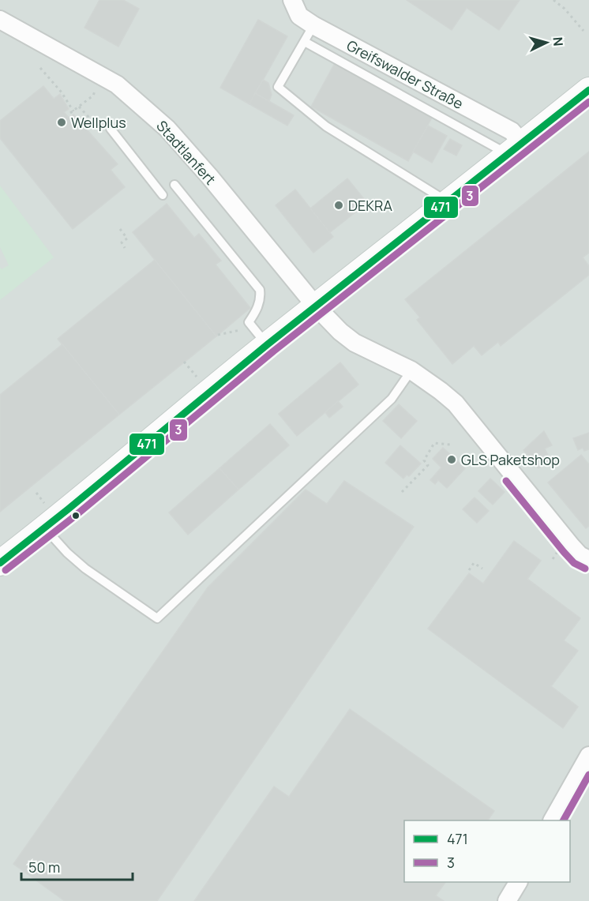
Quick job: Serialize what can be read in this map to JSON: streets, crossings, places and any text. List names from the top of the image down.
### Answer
{
  "streets": {
    "street": ["Greifswalder Straße", "Stadtlanfert"]
  },
  "places": ["Wellplus", "DEKRA", "GLS Paketshop"],
  "lines": ["transit line 471", "transit line 3"],
  "legend": ["471", "3"],
  "scale_bar": "50 m",
  "north": "right"
}
